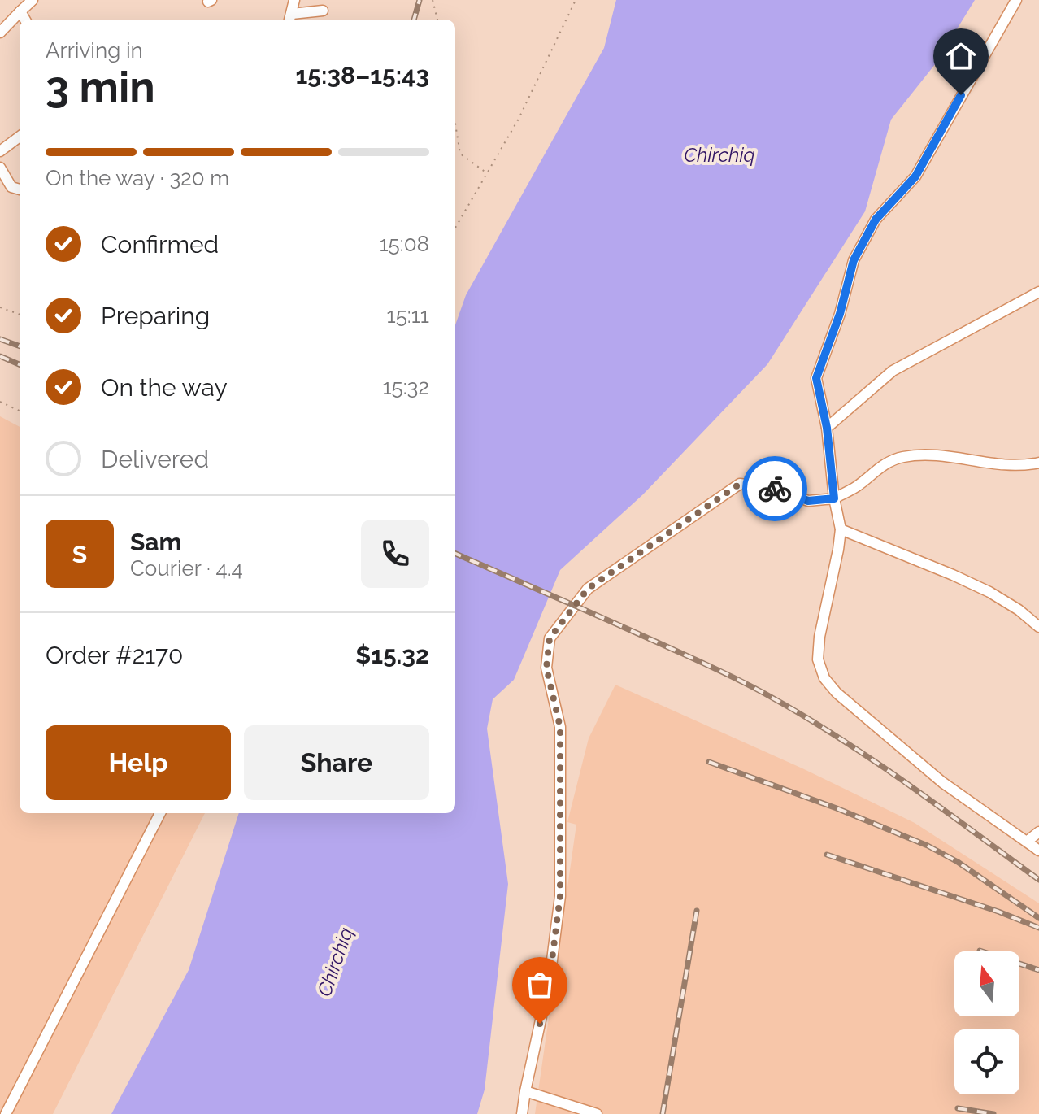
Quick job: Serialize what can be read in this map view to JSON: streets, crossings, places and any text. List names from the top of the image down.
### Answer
{
  "water": ["Chirchiq"],
  "north": "top",
  "page": {
    "heading": ["3 min", "Arriving in", "15:38–15:43"],
    "panel": [
      "Sam",
      "Courier · 4.4",
      "Order #2170",
      "$15.32"
    ],
    "bar": "On the way · 320 m",
    "list": [
      ["Confirmed", "15:08"],
      ["Preparing", "15:11"],
      ["On the way", "15:32"],
      "Delivered"
    ],
    "round": "S",
    "buttons": ["Help", "Share"]
  }
}
